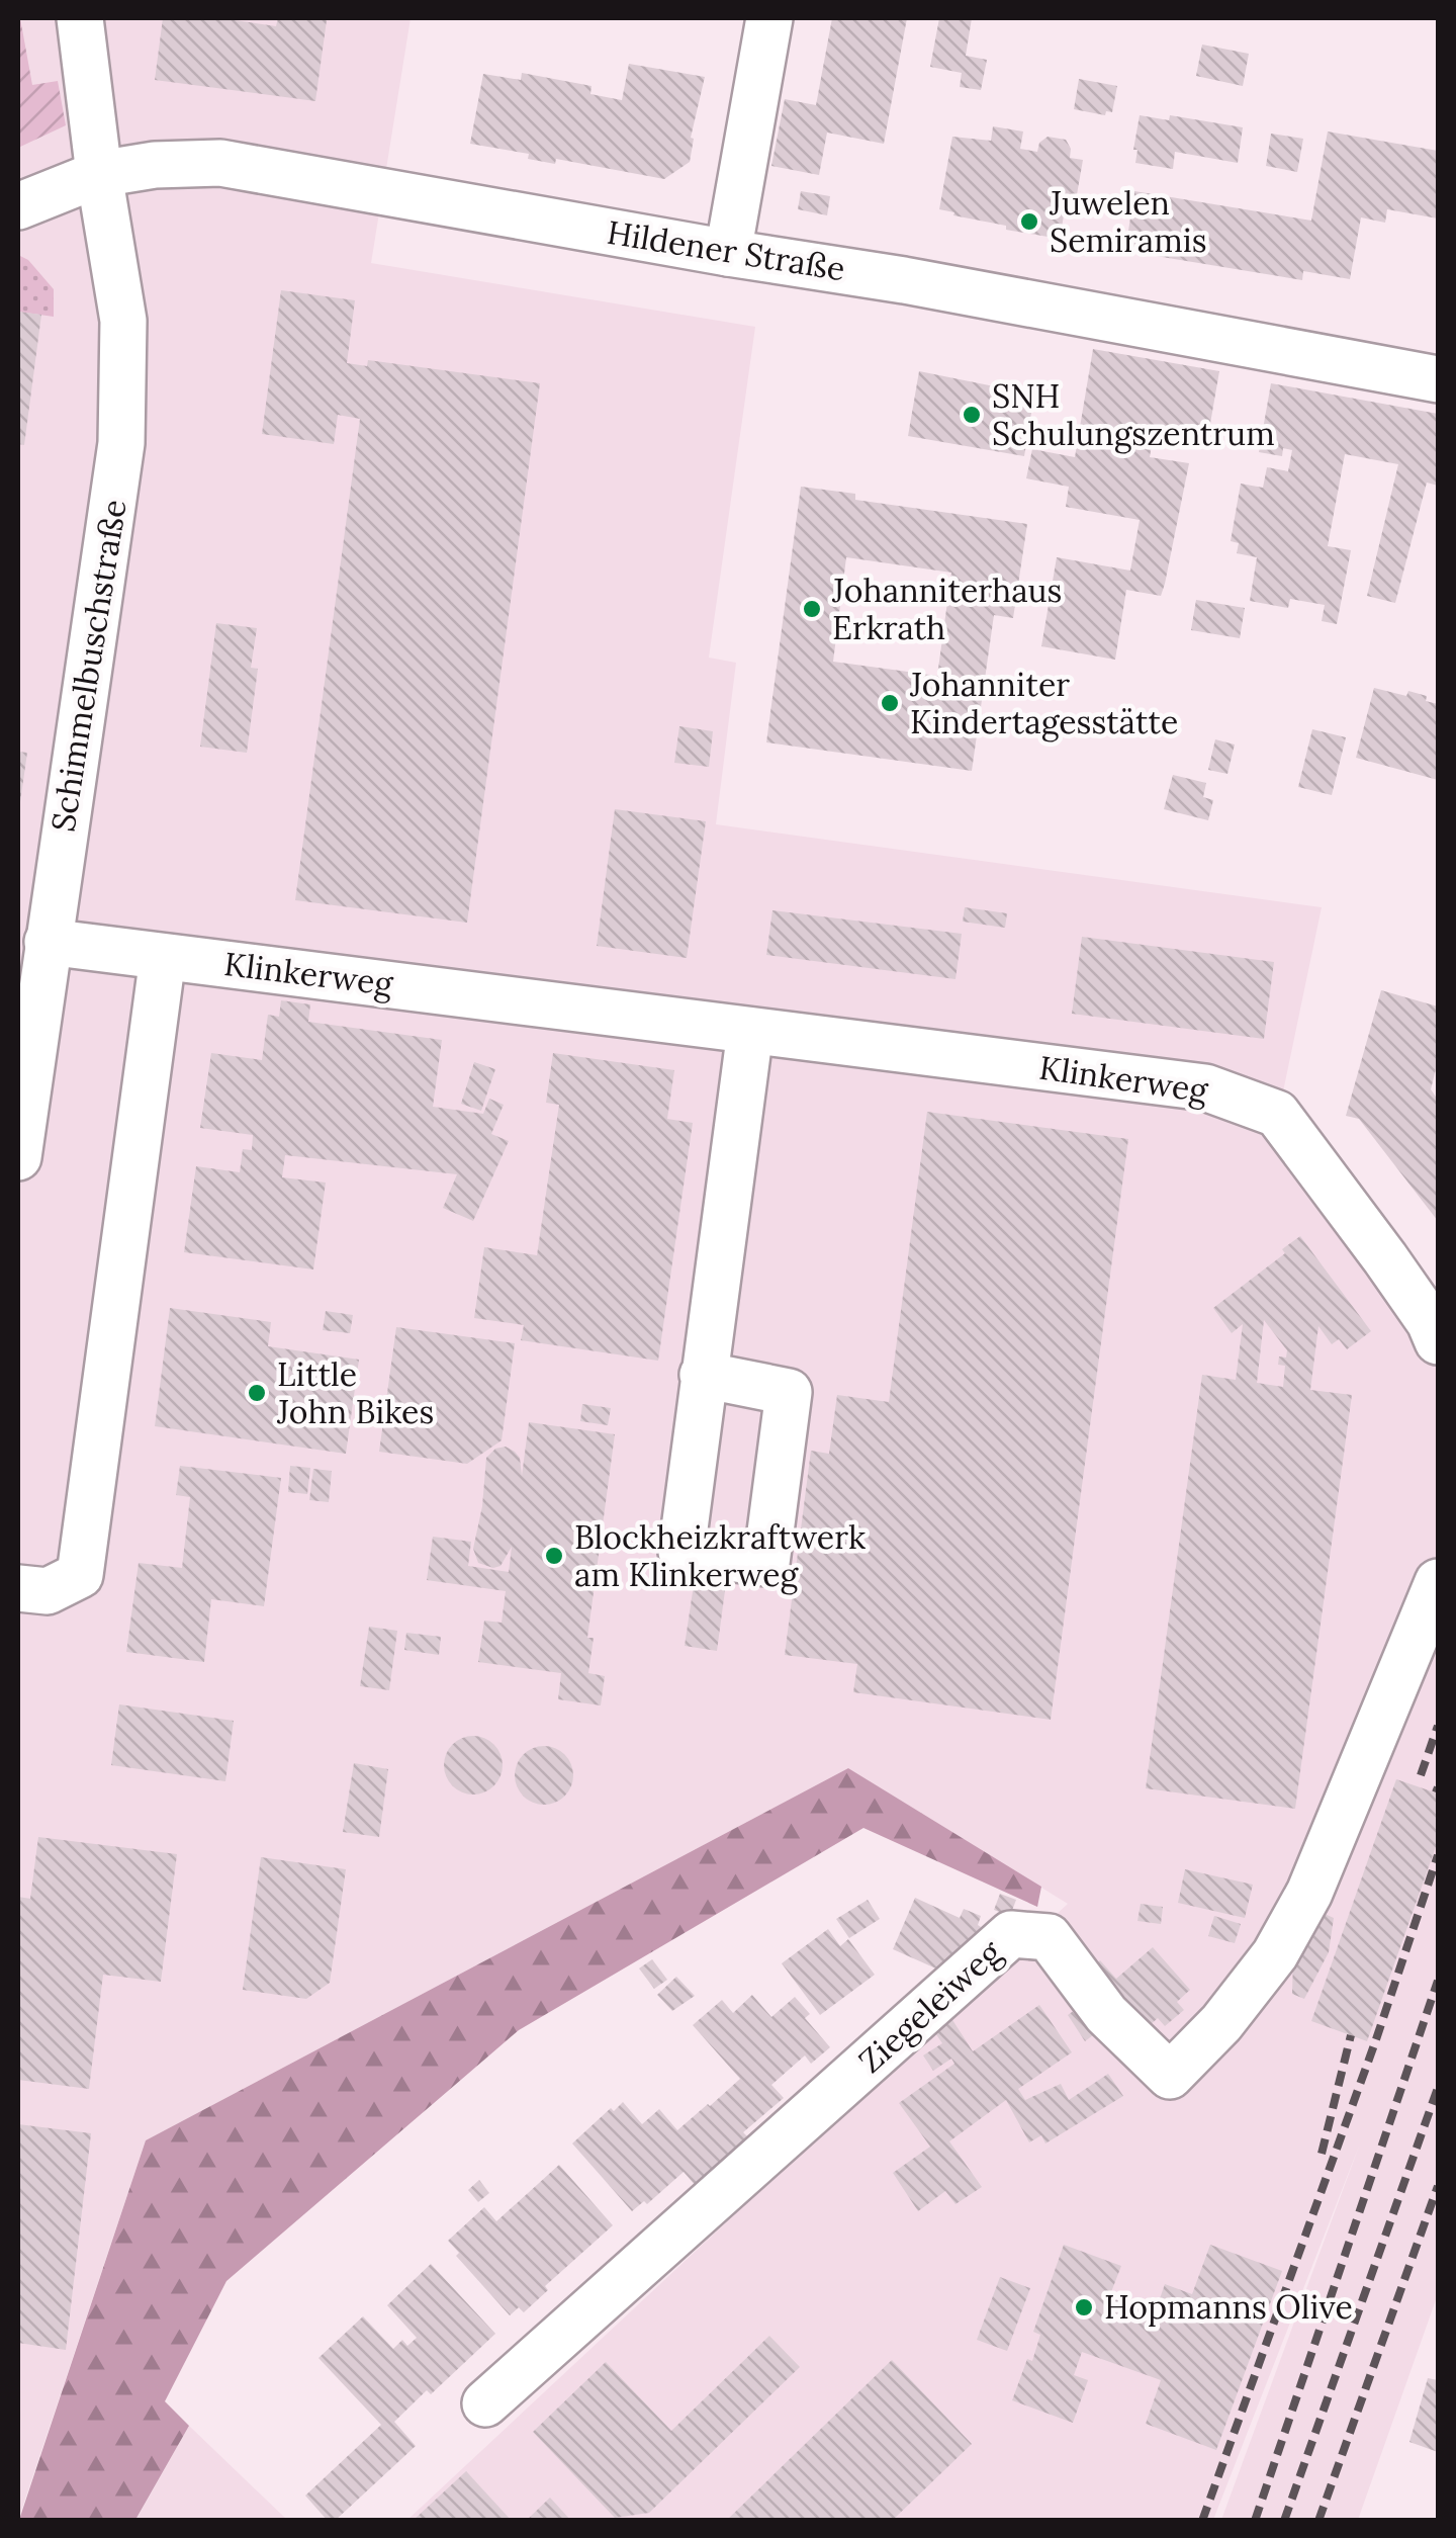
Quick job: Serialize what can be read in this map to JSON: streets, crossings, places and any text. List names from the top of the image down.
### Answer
{
  "streets": {
    "street": [
      "Hildener Straße",
      "Schimmelbuschstraße",
      "Klinkerweg",
      "Ziegeleiweg"
    ]
  },
  "crossings": [
    ["Hildener Straße", "Schimmelbuschstraße"],
    ["Schimmelbuschstraße", "Klinkerweg"]
  ],
  "places": [
    "Juwelen Semiramis",
    "SNH Schulungszentrum",
    "Johanniterhaus Erkrath",
    "Johanniter Kindertagesstätte",
    "Little John Bikes",
    "Blockheizkraftwerk am Klinkerweg",
    "Hopmanns Olive"
  ]
}
